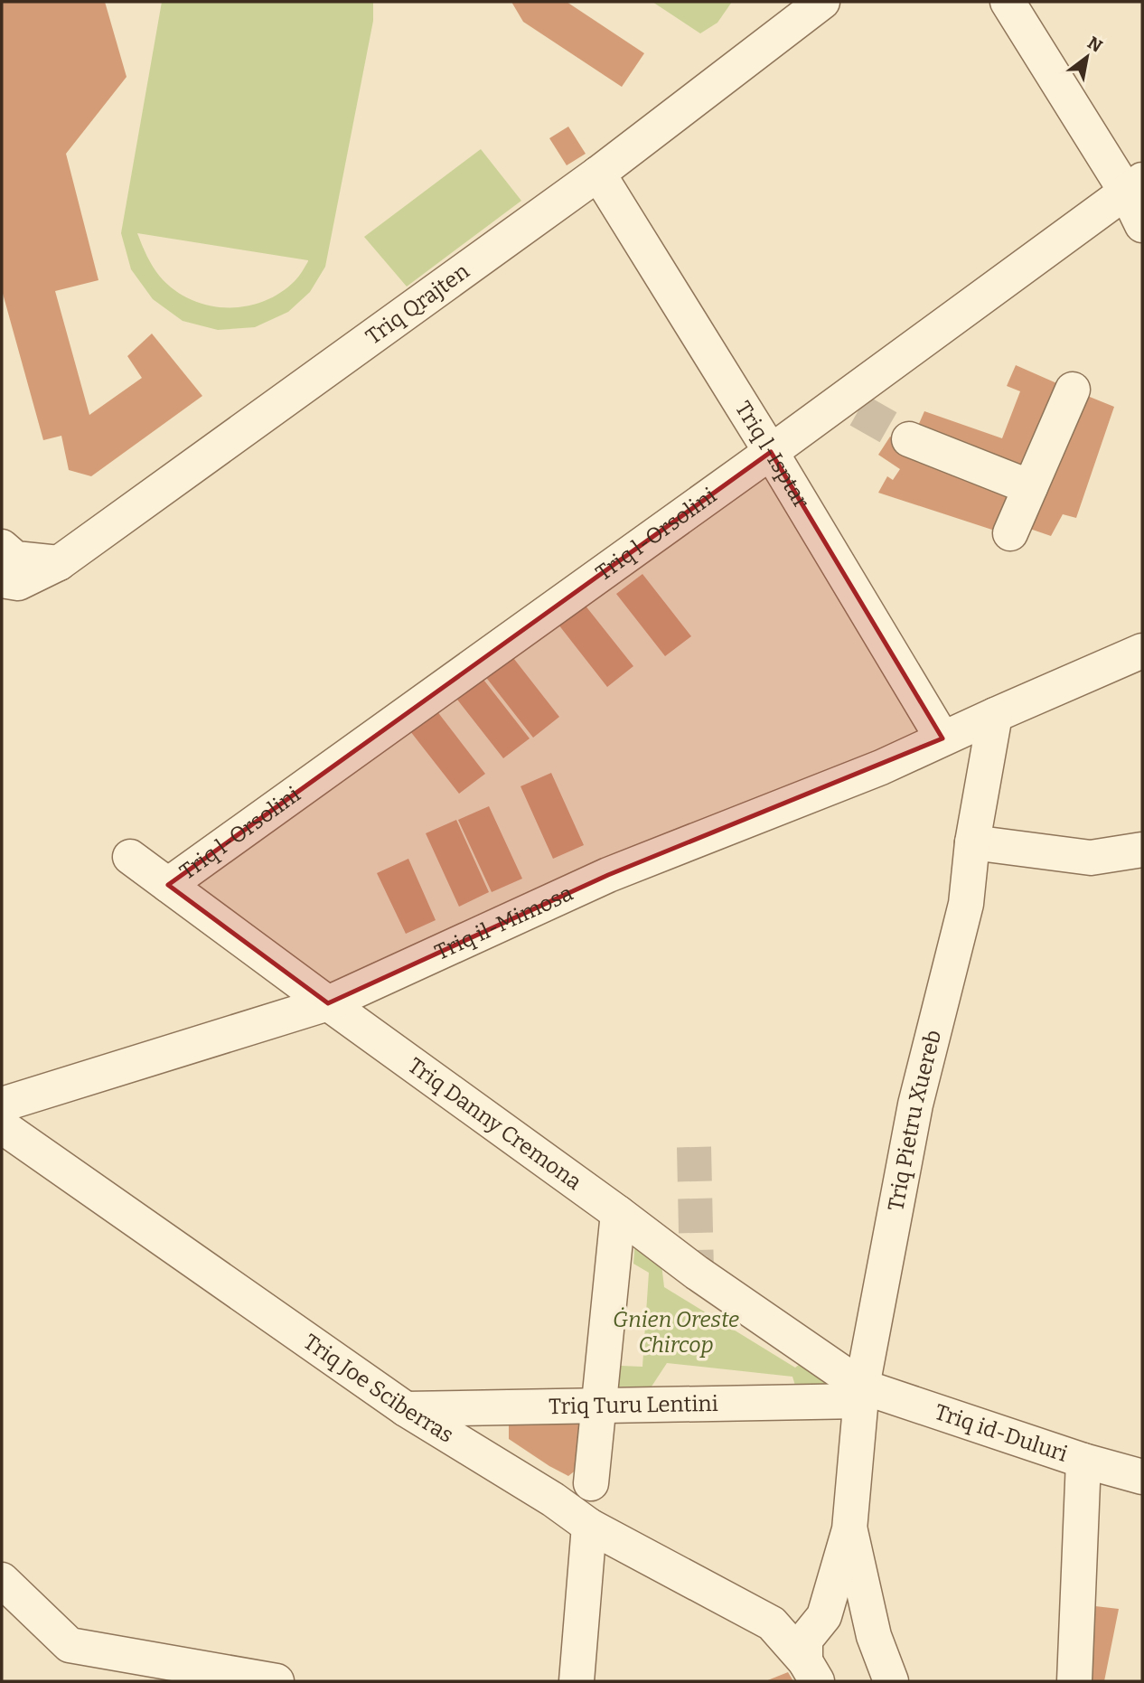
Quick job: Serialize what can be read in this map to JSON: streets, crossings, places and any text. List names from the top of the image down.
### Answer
{
  "streets": {
    "street": [
      "Triq Qrajten",
      "Triq l-Isptar",
      "Triq l-Orsolini",
      "Triq il-Mimosa",
      "Triq Pietru Xuereb",
      "Triq Danny Cremona",
      "Triq Joe Sciberras",
      "Triq Turu Lentini",
      "Triq id-Duluri"
    ]
  },
  "crossings": [
    ["Triq Qrajten", "Triq l-Isptar"],
    ["Triq l-Isptar", "Triq l-Orsolini"],
    ["Triq l-Isptar", "Triq il-Mimosa"],
    ["Triq l-Orsolini", "Triq Danny Cremona"],
    ["Triq il-Mimosa", "Triq Pietru Xuereb"],
    ["Triq il-Mimosa", "Triq Danny Cremona"],
    ["Triq Pietru Xuereb", "Triq Danny Cremona"],
    ["Triq Pietru Xuereb", "Triq Joe Sciberras"],
    ["Triq Pietru Xuereb", "Triq Turu Lentini"],
    ["Triq Pietru Xuereb", "Triq id-Duluri"],
    ["Triq Danny Cremona", "Triq Turu Lentini"],
    ["Triq Danny Cremona", "Triq id-Duluri"],
    ["Triq Joe Sciberras", "Triq Turu Lentini"],
    ["Triq Turu Lentini", "Triq id-Duluri"]
  ],
  "parks": ["Ġnien Oreste Chircop"],
  "north": "top right"
}
